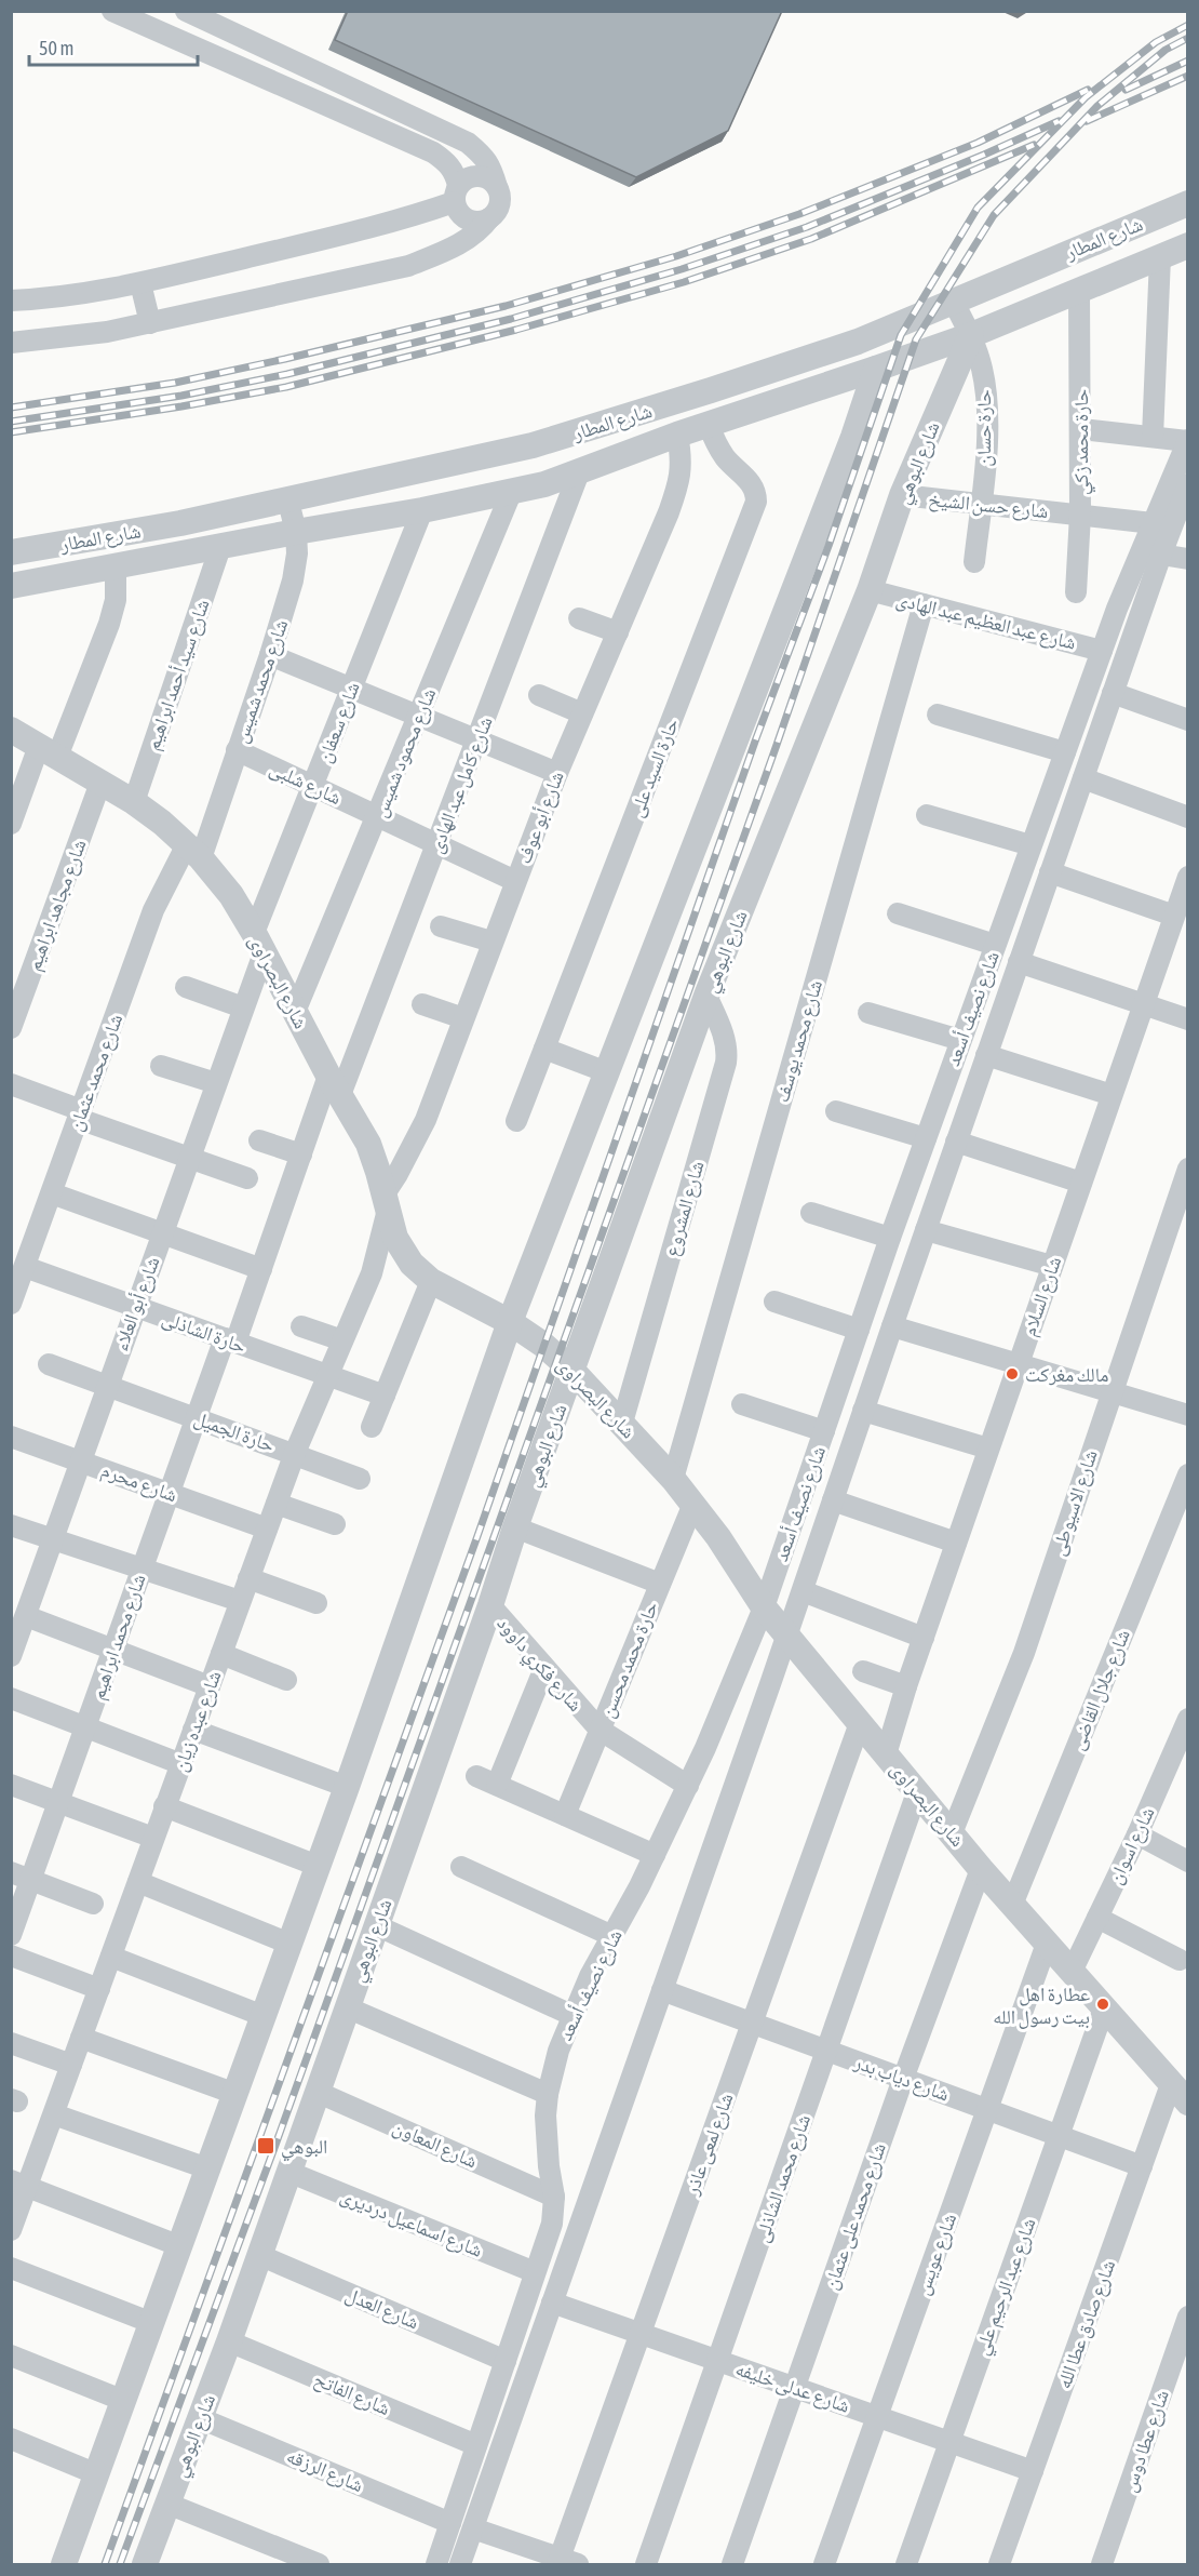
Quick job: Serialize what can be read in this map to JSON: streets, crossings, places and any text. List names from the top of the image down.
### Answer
{
  "streets": {
    "street": [
      "شارع المطار",
      "حارة حسان",
      "حارة محمد زكي",
      "شارع البوهي",
      "شارع حسن الشيخ",
      "شارع عبد العظيم عبد الهادى",
      "شارع سيد أحمد ابراهيم",
      "شارع محمد شميس",
      "شارع سعفان",
      "شارع محمود شميس",
      "حارة السيد على",
      "شارع شلبى",
      "شارع كامل عبد الهادى",
      "شارع أبو عوف",
      "شارع مجاهد ابراهيم",
      "شارع البصراوى",
      "شارع نصيف أسعد",
      "شارع محمد يوسف",
      "شارع محمد عثمان",
      "شارع المشروع",
      "شارع السلام",
      "شارع أبو العلاء",
      "حارة الشاذلى",
      "حارة الجميل",
      "شارع محرم",
      "شارع الاسيوطى",
      "شارع محمد ابراهيم",
      "حارة محمد محسن",
      "شارع فكري داوود",
      "شارع جلال القاضى",
      "شارع عبده زيان",
      "شارع اسوان",
      "شارع دياب بدر",
      "شارع المعاون",
      "شارع لمعى عاذر",
      "شارع محمد الشاذلى",
      "شارع محمد على عثمان",
      "شارع اسماعيل درديرى",
      "شارع عويس",
      "شارع عبد الرحيم علي",
      "شارع العدل",
      "شارع صادق عطا الله",
      "شارع عدلى خليفه",
      "شارع الفاتح",
      "شارع عطا دوس",
      "شارع الرزقه"
    ]
  },
  "crossings": [
    ["شارع المطار", "حارة حسان"],
    ["شارع المطار", "حارة محمد زكي"],
    ["شارع المطار", "شارع البوهي"],
    ["شارع المطار", "شارع سيد أحمد ابراهيم"],
    ["شارع المطار", "شارع محمد شميس"],
    ["شارع المطار", "شارع سعفان"],
    ["شارع المطار", "شارع محمود شميس"],
    ["شارع المطار", "حارة السيد على"],
    ["شارع المطار", "شارع كامل عبد الهادى"],
    ["شارع المطار", "شارع أبو عوف"],
    ["حارة حسان", "شارع البوهي"],
    ["حارة حسان", "شارع حسن الشيخ"],
    ["حارة محمد زكي", "شارع حسن الشيخ"],
    ["شارع البوهي", "شارع حسن الشيخ"],
    ["شارع البوهي", "شارع عبد العظيم عبد الهادى"],
    ["شارع البوهي", "شارع البصراوى"],
    ["شارع البوهي", "شارع المشروع"],
    ["شارع البوهي", "شارع فكري داوود"],
    ["شارع البوهي", "شارع المعاون"],
    ["شارع البوهي", "شارع اسماعيل درديرى"],
    ["شارع البوهي", "شارع العدل"],
    ["شارع البوهي", "شارع الفاتح"],
    ["شارع البوهي", "شارع الرزقه"],
    ["شارع حسن الشيخ", "شارع نصيف أسعد"],
    ["شارع عبد العظيم عبد الهادى", "شارع نصيف أسعد"],
    ["شارع عبد العظيم عبد الهادى", "شارع محمد يوسف"],
    ["شارع سيد أحمد ابراهيم", "شارع البصراوى"],
    ["شارع محمد شميس", "شارع شلبى"],
    ["شارع محمد شميس", "شارع البصراوى"],
    ["شارع محمد شميس", "شارع محمد عثمان"],
    ["شارع سعفان", "شارع شلبى"],
    ["شارع سعفان", "شارع البصراوى"],
    ["شارع سعفان", "شارع أبو العلاء"],
    ["شارع محمود شميس", "شارع شلبى"],
    ["شارع محمود شميس", "شارع البصراوى"],
    ["شارع شلبى", "شارع كامل عبد الهادى"],
    ["شارع شلبى", "شارع أبو عوف"],
    ["شارع كامل عبد الهادى", "شارع البصراوى"],
    ["شارع كامل عبد الهادى", "شارع محمد ابراهيم"],
    ["شارع أبو عوف", "شارع البصراوى"],
    ["شارع أبو عوف", "شارع عبده زيان"],
    ["شارع مجاهد ابراهيم", "شارع البصراوى"],
    ["شارع البصراوى", "شارع نصيف أسعد"],
    ["شارع البصراوى", "شارع محمد يوسف"],
    ["شارع البصراوى", "شارع محمد عثمان"],
    ["شارع البصراوى", "شارع المشروع"],
    ["شارع البصراوى", "شارع السلام"],
    ["شارع البصراوى", "شارع أبو العلاء"],
    ["شارع البصراوى", "شارع الاسيوطى"],
    ["شارع البصراوى", "شارع محمد ابراهيم"],
    ["شارع البصراوى", "حارة محمد محسن"],
    ["شارع البصراوى", "شارع جلال القاضى"],
    ["شارع البصراوى", "شارع عبده زيان"],
    ["شارع البصراوى", "شارع اسوان"],
    ["شارع البصراوى", "شارع لمعى عاذر"],
    ["شارع البصراوى", "شارع محمد الشاذلى"],
    ["شارع البصراوى", "شارع محمد على عثمان"],
    ["شارع البصراوى", "شارع عويس"],
    ["شارع البصراوى", "شارع عبد الرحيم علي"],
    ["شارع البصراوى", "شارع صادق عطا الله"],
    ["شارع نصيف أسعد", "شارع فكري داوود"],
    ["شارع نصيف أسعد", "شارع دياب بدر"],
    ["شارع نصيف أسعد", "شارع المعاون"],
    ["شارع نصيف أسعد", "شارع اسماعيل درديرى"],
    ["شارع نصيف أسعد", "شارع العدل"],
    ["شارع نصيف أسعد", "شارع عدلى خليفه"],
    ["شارع نصيف أسعد", "شارع الفاتح"],
    ["شارع نصيف أسعد", "شارع الرزقه"],
    ["شارع محمد عثمان", "حارة الشاذلى"],
    ["شارع أبو العلاء", "حارة الشاذلى"],
    ["شارع أبو العلاء", "حارة الجميل"],
    ["شارع أبو العلاء", "شارع محرم"],
    ["حارة الشاذلى", "شارع محمد ابراهيم"],
    ["حارة الشاذلى", "شارع عبده زيان"],
    ["حارة الجميل", "شارع محمد ابراهيم"],
    ["حارة الجميل", "شارع عبده زيان"],
    ["شارع محرم", "شارع محمد ابراهيم"],
    ["شارع محرم", "شارع عبده زيان"],
    ["حارة محمد محسن", "شارع فكري داوود"],
    ["شارع دياب بدر", "شارع لمعى عاذر"],
    ["شارع دياب بدر", "شارع محمد الشاذلى"],
    ["شارع دياب بدر", "شارع محمد على عثمان"],
    ["شارع دياب بدر", "شارع عويس"],
    ["شارع دياب بدر", "شارع عبد الرحيم علي"],
    ["شارع دياب بدر", "شارع صادق عطا الله"],
    ["شارع لمعى عاذر", "شارع عدلى خليفه"],
    ["شارع محمد الشاذلى", "شارع عدلى خليفه"],
    ["شارع محمد على عثمان", "شارع عدلى خليفه"],
    ["شارع عويس", "شارع عدلى خليفه"],
    ["شارع عبد الرحيم علي", "شارع عدلى خليفه"],
    ["شارع صادق عطا الله", "شارع عدلى خليفه"]
  ],
  "places": {
    "other": ["مالك مغركت", "عطارة اهل بيت رسول الله"],
    "transit": ["البوهي"]
  },
  "scale_bar": "50 m"
}
